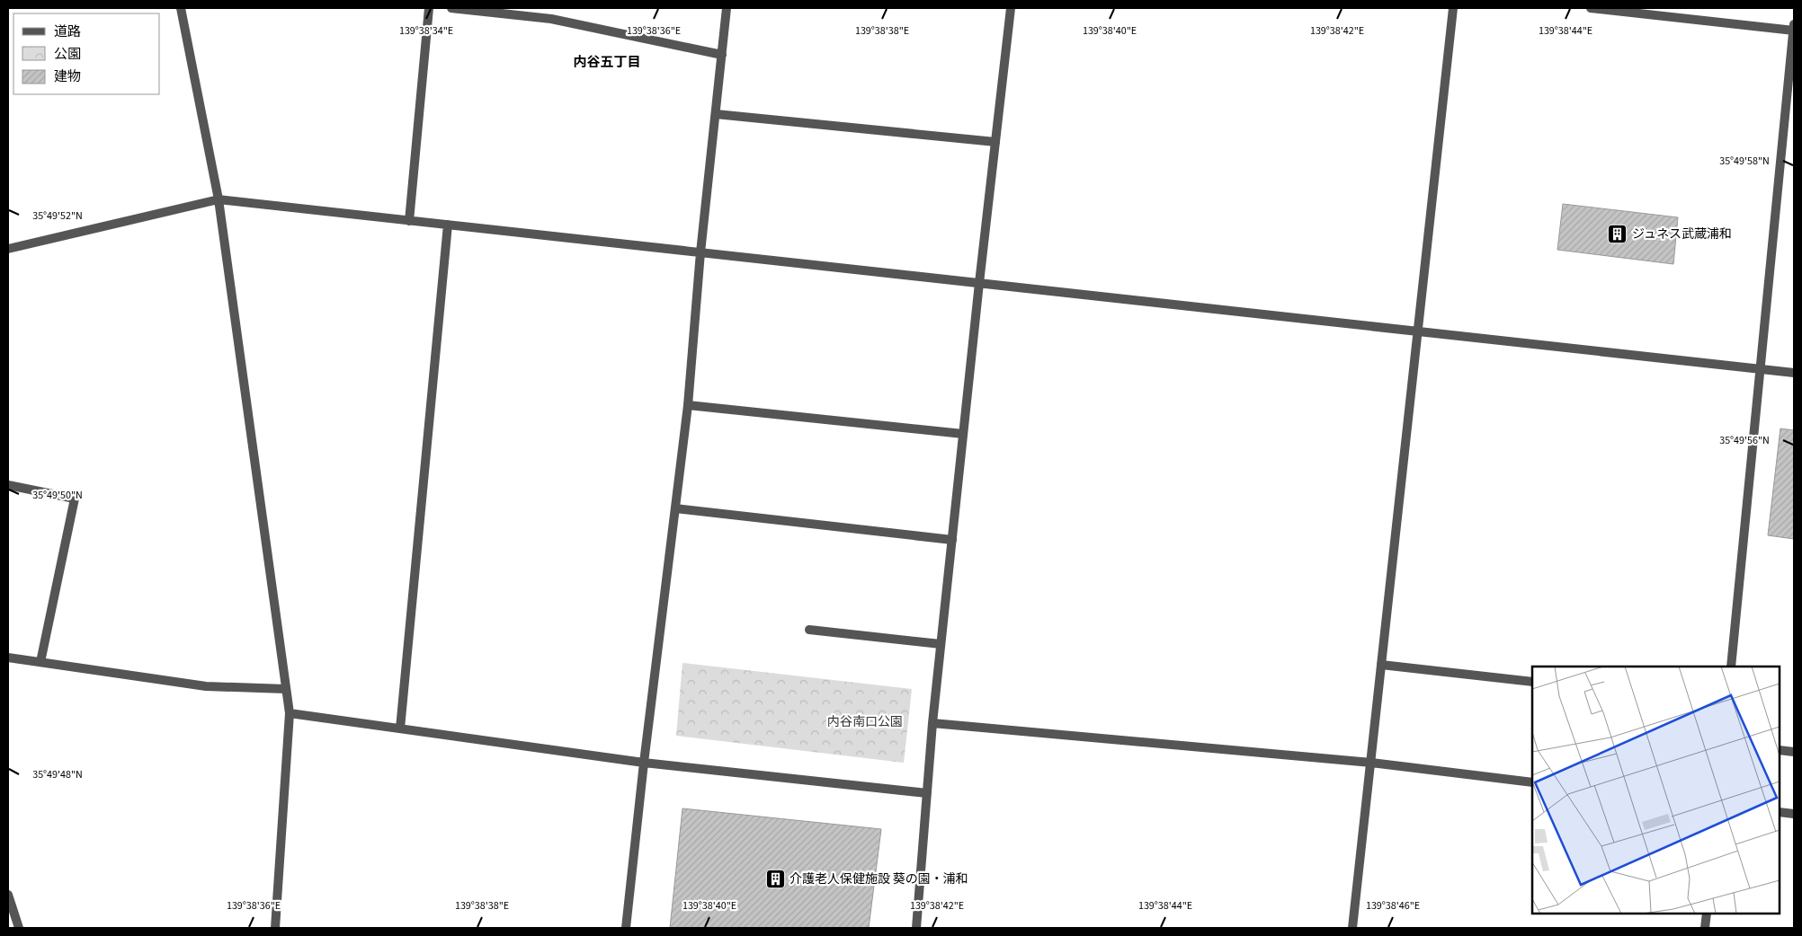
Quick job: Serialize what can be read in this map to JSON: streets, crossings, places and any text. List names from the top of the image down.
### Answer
{
  "districts": ["内谷五丁目"],
  "parks": ["内谷南口公園"],
  "places": {
    "building": ["ジュネス武蔵浦和", "介護老人保健施設 葵の園・浦和"]
  },
  "legend": ["道路", "公園", "建物"],
  "coordinates": [
    "139°38'38\"E",
    "139°38'40\"E",
    "139°38'34\"E",
    "139°38'36\"E",
    "139°38'42\"E",
    "139°38'44\"E",
    "35°49'58\"N",
    "35°49'52\"N",
    "35°49'56\"N",
    "35°49'50\"N",
    "35°49'48\"N",
    "139°38'46\"E"
  ]
}
